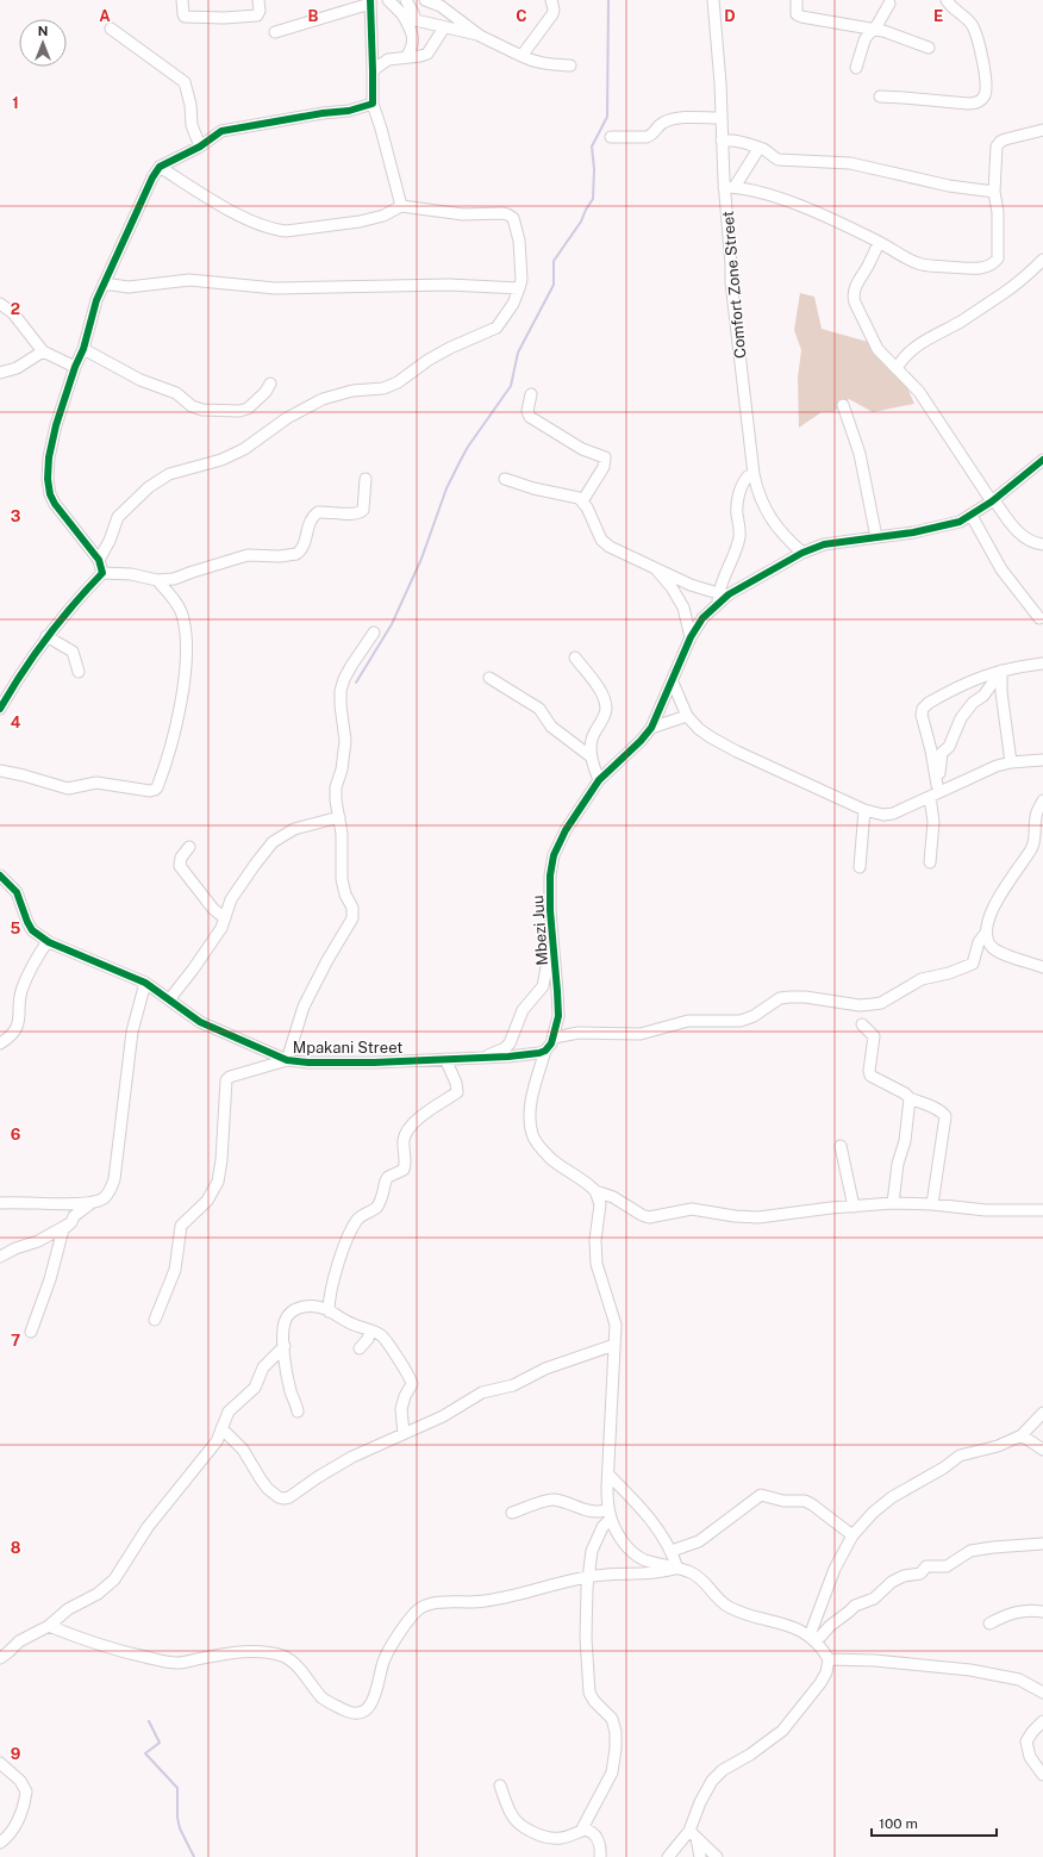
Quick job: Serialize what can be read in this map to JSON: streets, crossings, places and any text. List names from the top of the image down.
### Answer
{
  "streets": {
    "street": ["Comfort Zone Street", "Mbezi Juu", "Mpakani Street"]
  },
  "scale_bar": "100 m",
  "north": "top",
  "grid": {
    "columns": [
      "A",
      "B",
      "C",
      "D",
      "E"
    ],
    "rows": [
      "1",
      "2",
      "3",
      "4",
      "5",
      "6",
      "7",
      "8",
      "9"
    ]
  }
}
